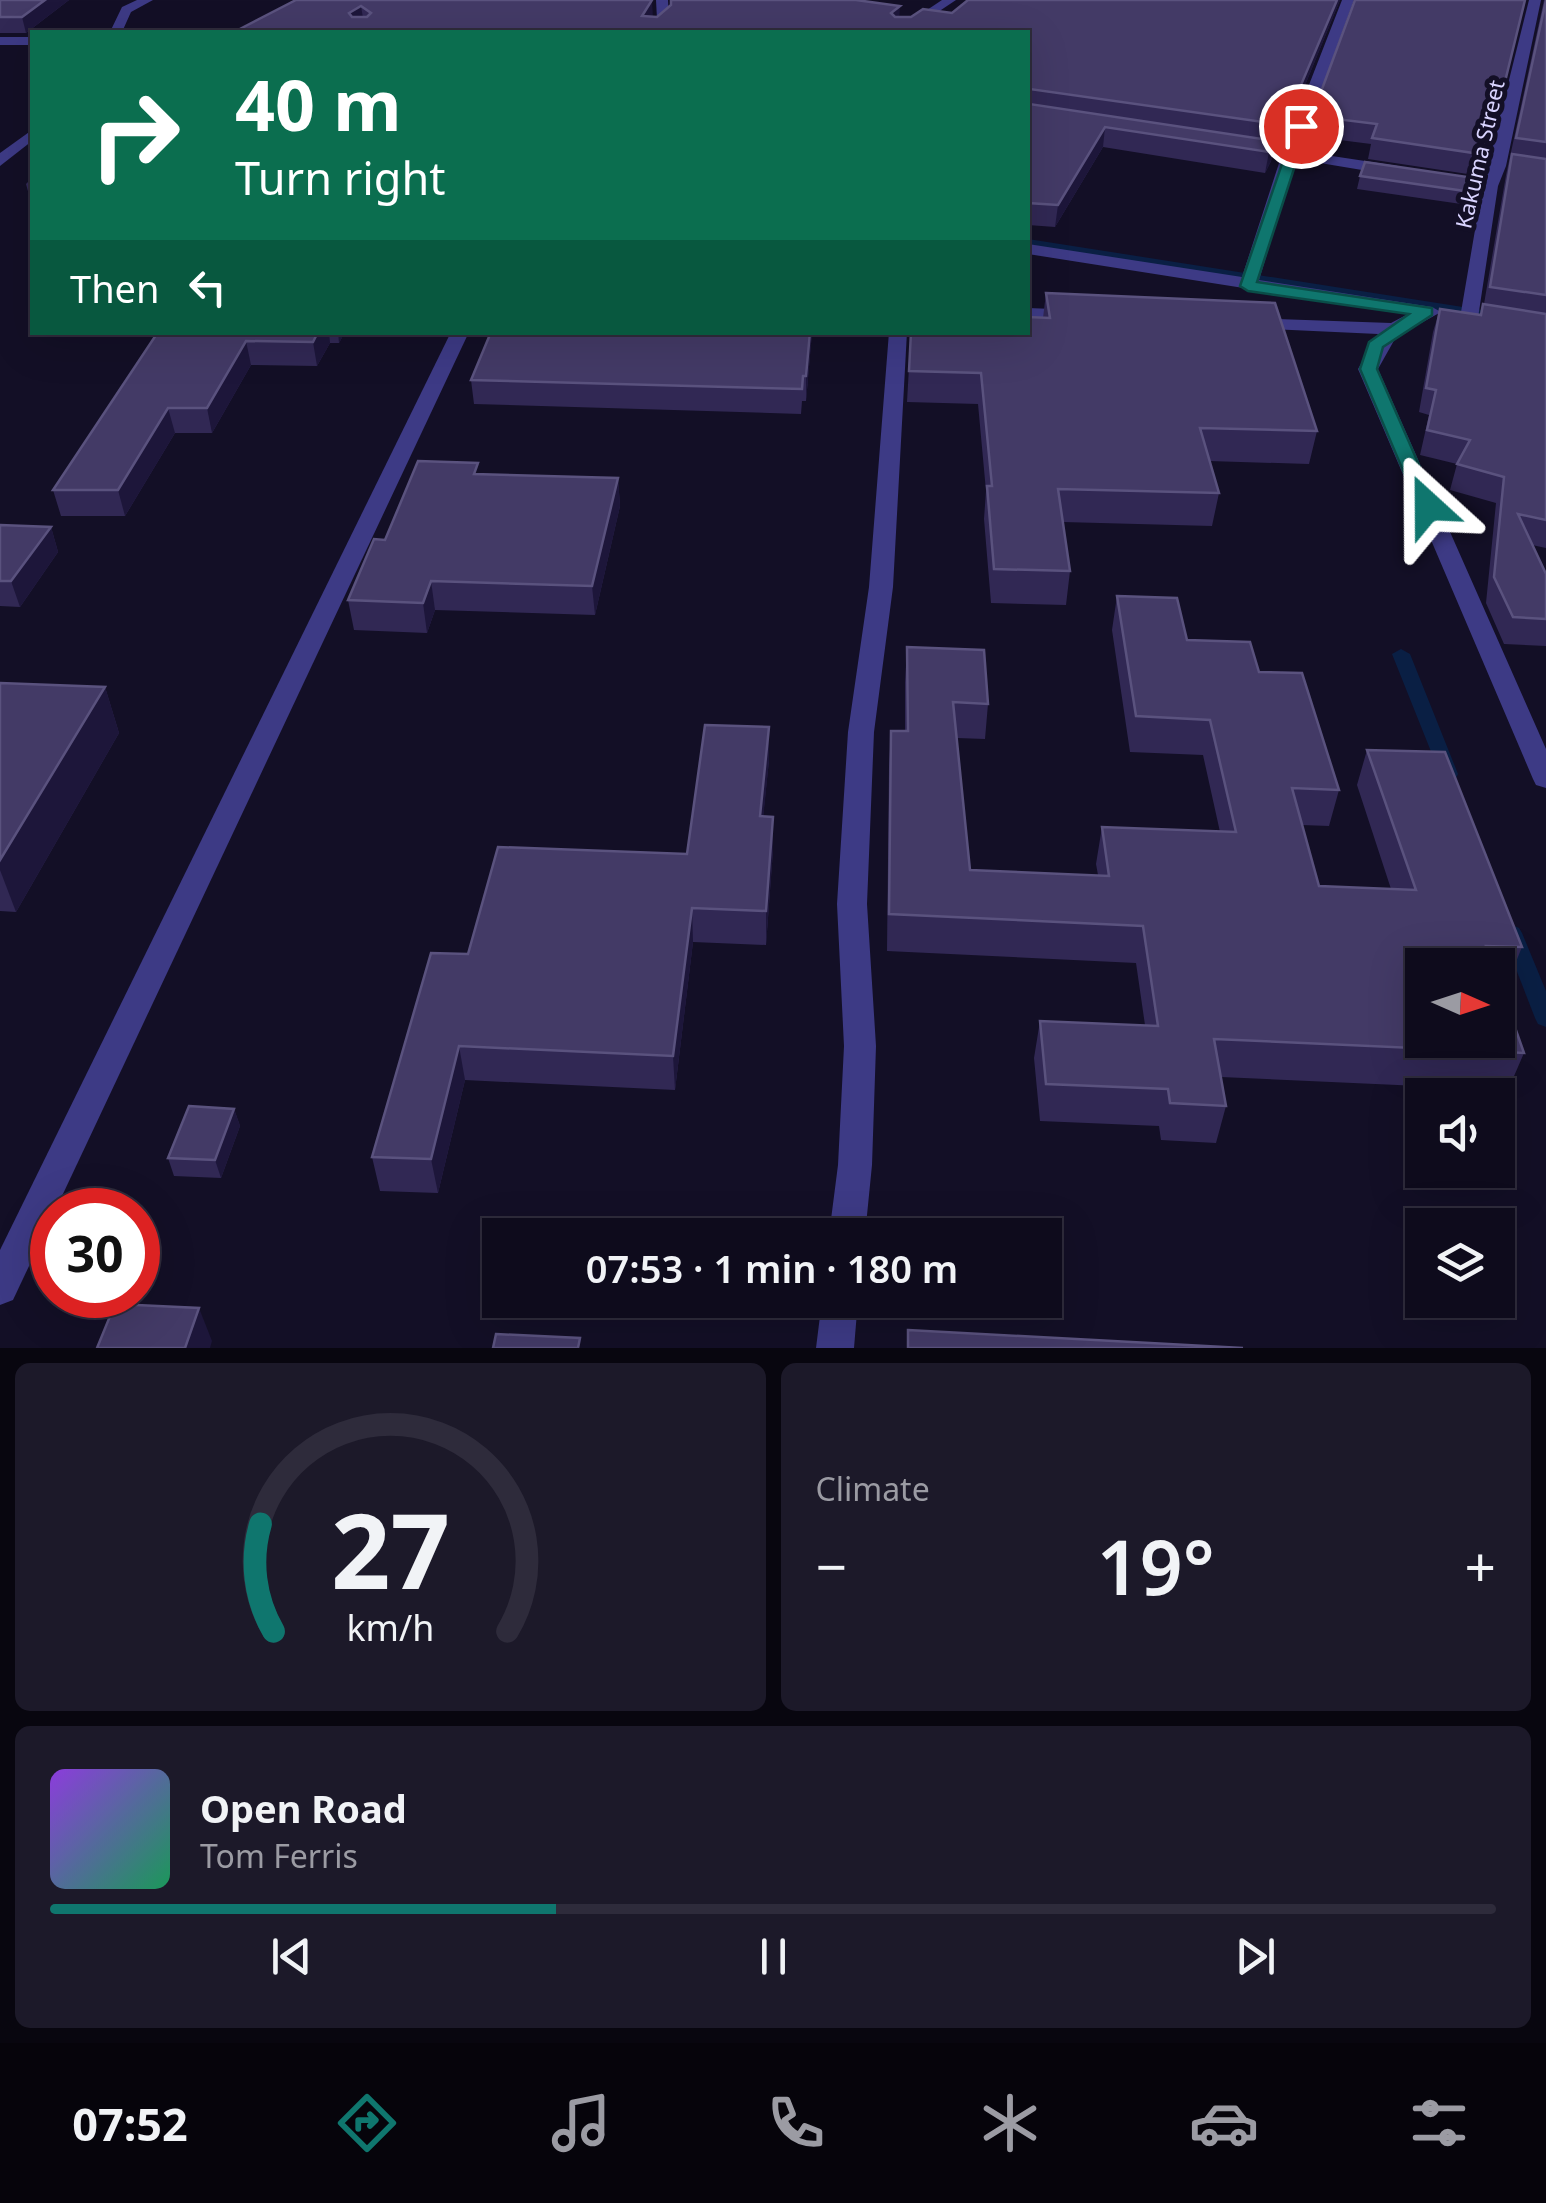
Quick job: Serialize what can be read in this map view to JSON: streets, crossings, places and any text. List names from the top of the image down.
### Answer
{
  "streets": {
    "street": ["Kakuma Street"]
  },
  "north": "right",
  "page": {
    "turn": ["40 m", "Turn right"],
    "then": "Then",
    "limit": "30",
    "trip": "07:53 · 1 min · 180 m",
    "tile": "Climate",
    "heat": ["−", "19°", "+"],
    "song": ["Open Road", "Tom Ferris"],
    "tabs": "07:52",
    "gauge": ["27", "km/h"]
  }
}
